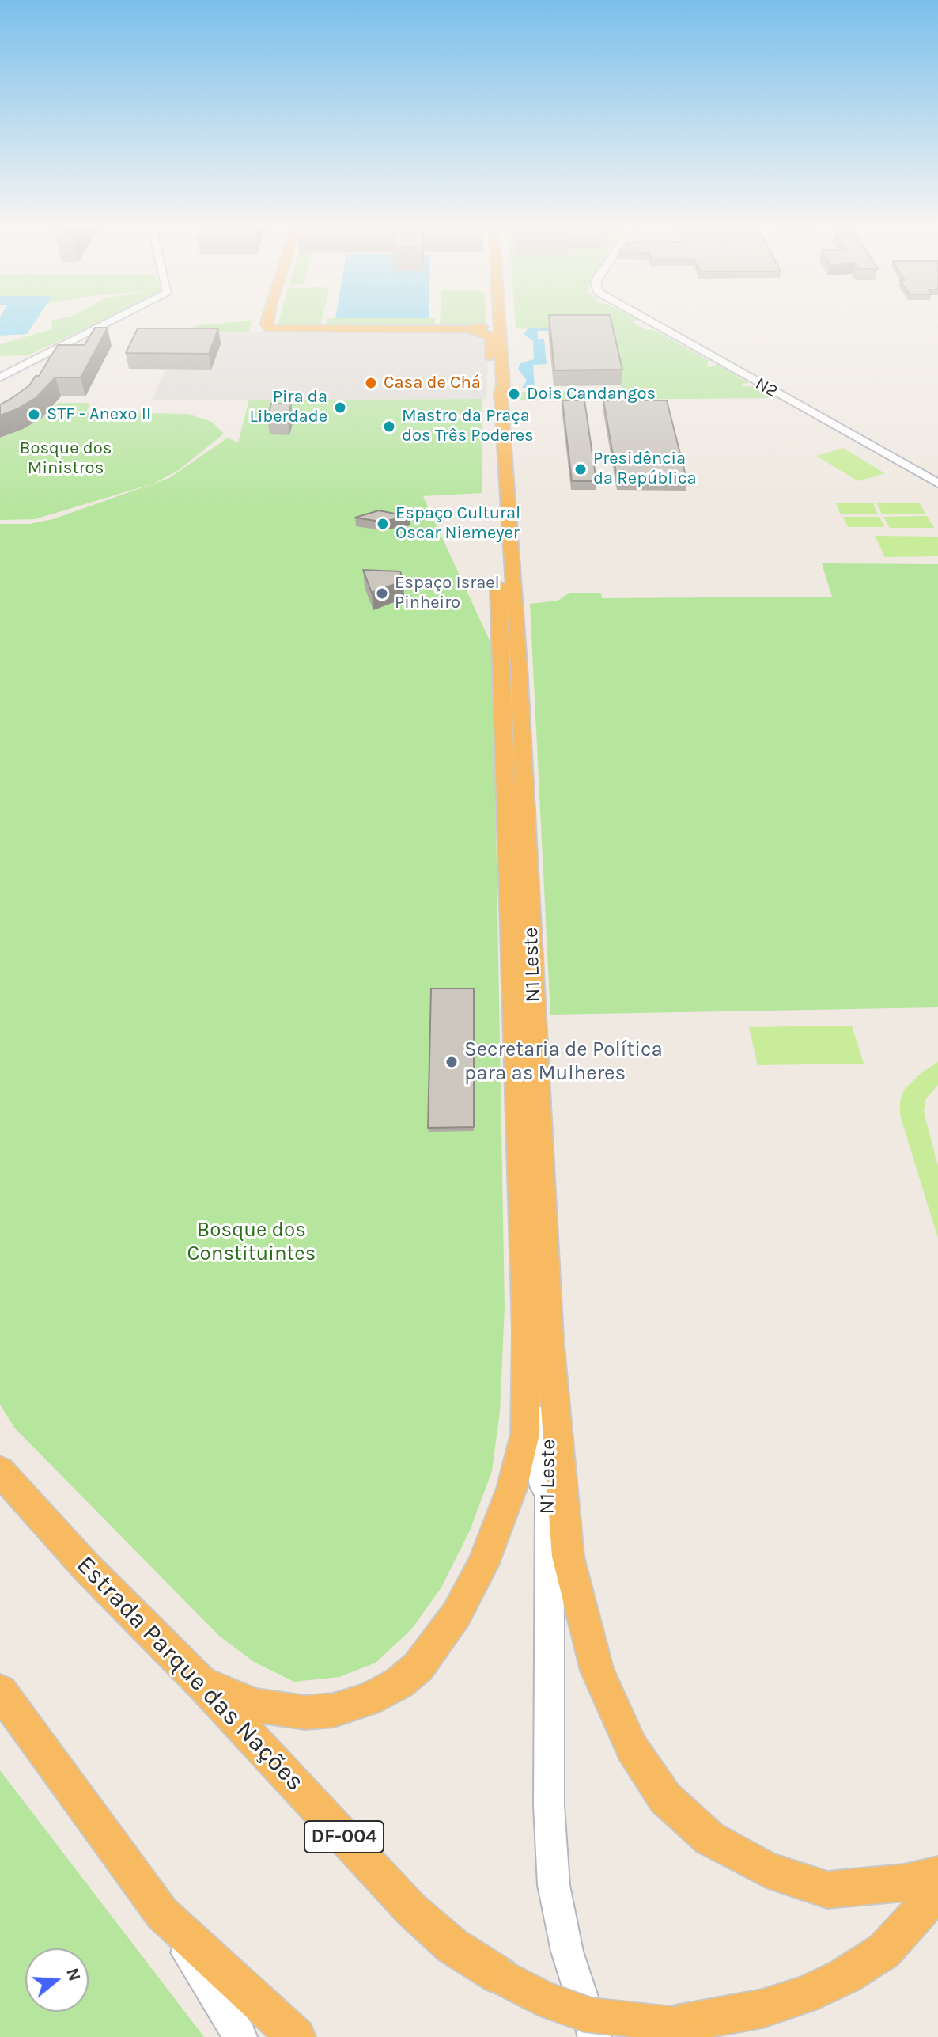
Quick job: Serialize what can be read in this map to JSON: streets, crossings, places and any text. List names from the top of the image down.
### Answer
{
  "streets": {
    "highway": ["N1 Leste", "Estrada Parque das Nações", "DF-004"],
    "main road": ["N2"]
  },
  "parks": ["Bosque dos Ministros", "Bosque dos Constituintes"],
  "places": [
    "Casa de Chá",
    "Dois Candangos",
    "Pira da Liberdade",
    "STF - Anexo II",
    "Mastro da Praça dos Três Poderes",
    "Presidência da República",
    "Espaço Cultural Oscar Niemeyer",
    "Espaço Israel Pinheiro",
    "Secretaria de Política para as Mulheres"
  ],
  "north": "right"
}
